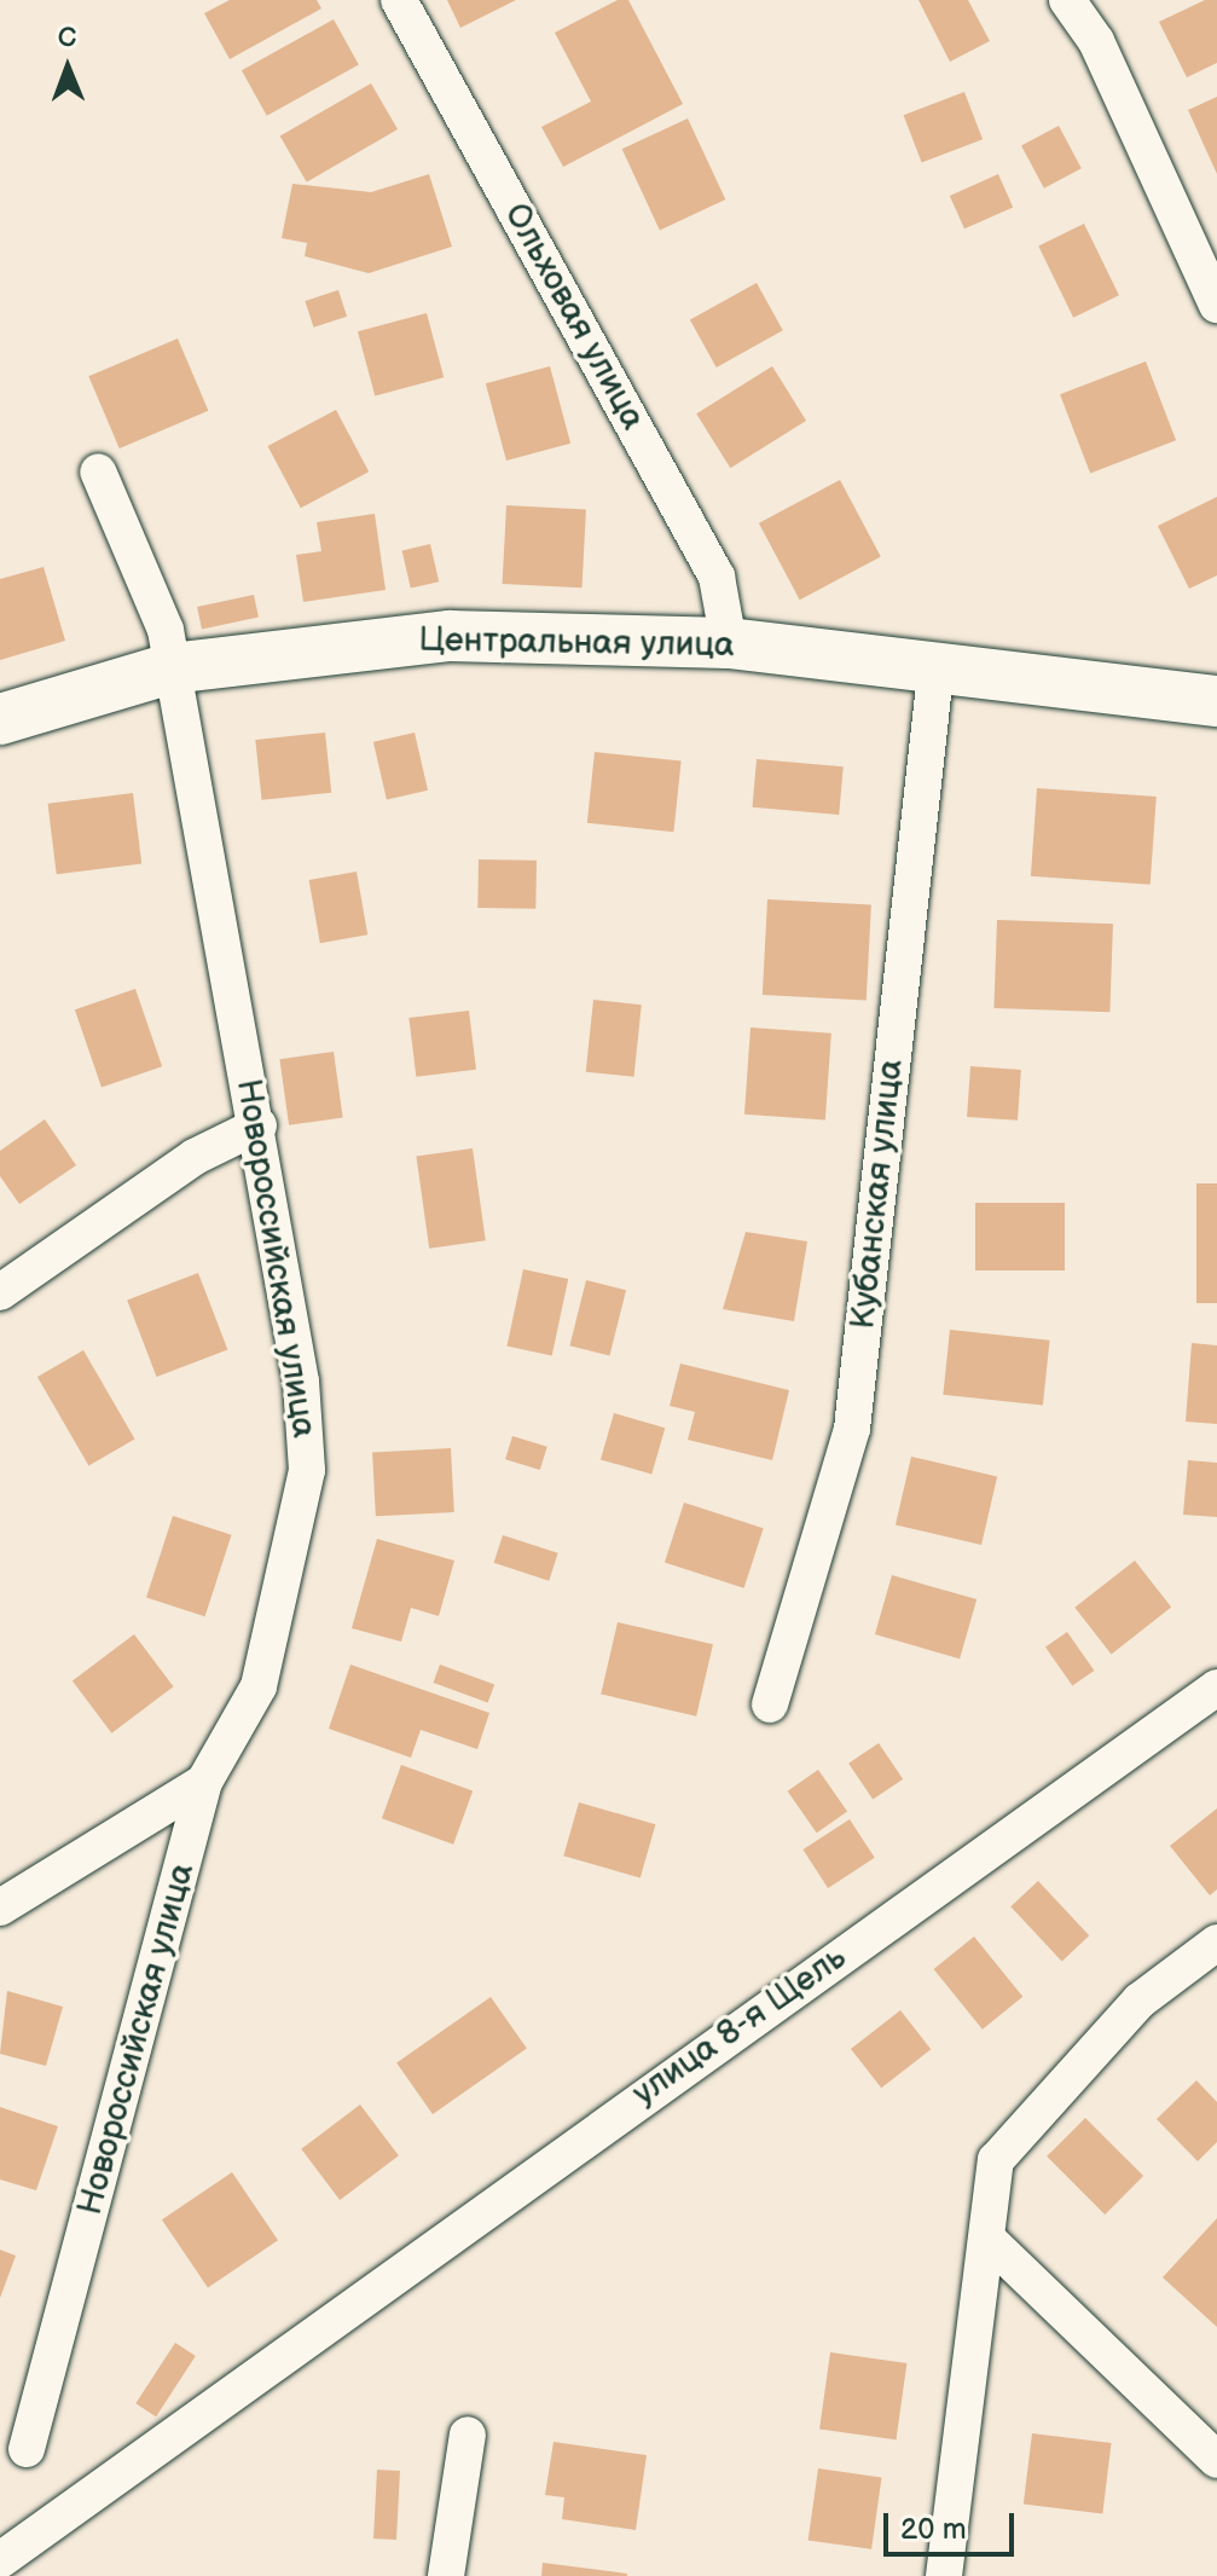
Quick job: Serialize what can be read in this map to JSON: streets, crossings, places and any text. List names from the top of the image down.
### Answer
{
  "streets": {
    "street": [
      "Ольховая улица",
      "Центральная улица",
      "Кубанская улица",
      "Новороссийская улица",
      "улица 8-я Щель"
    ]
  },
  "crossings": [
    ["Ольховая улица", "Центральная улица"],
    ["Центральная улица", "Кубанская улица"],
    ["Центральная улица", "Новороссийская улица"]
  ],
  "scale_bar": "20 m",
  "north": "top"
}
